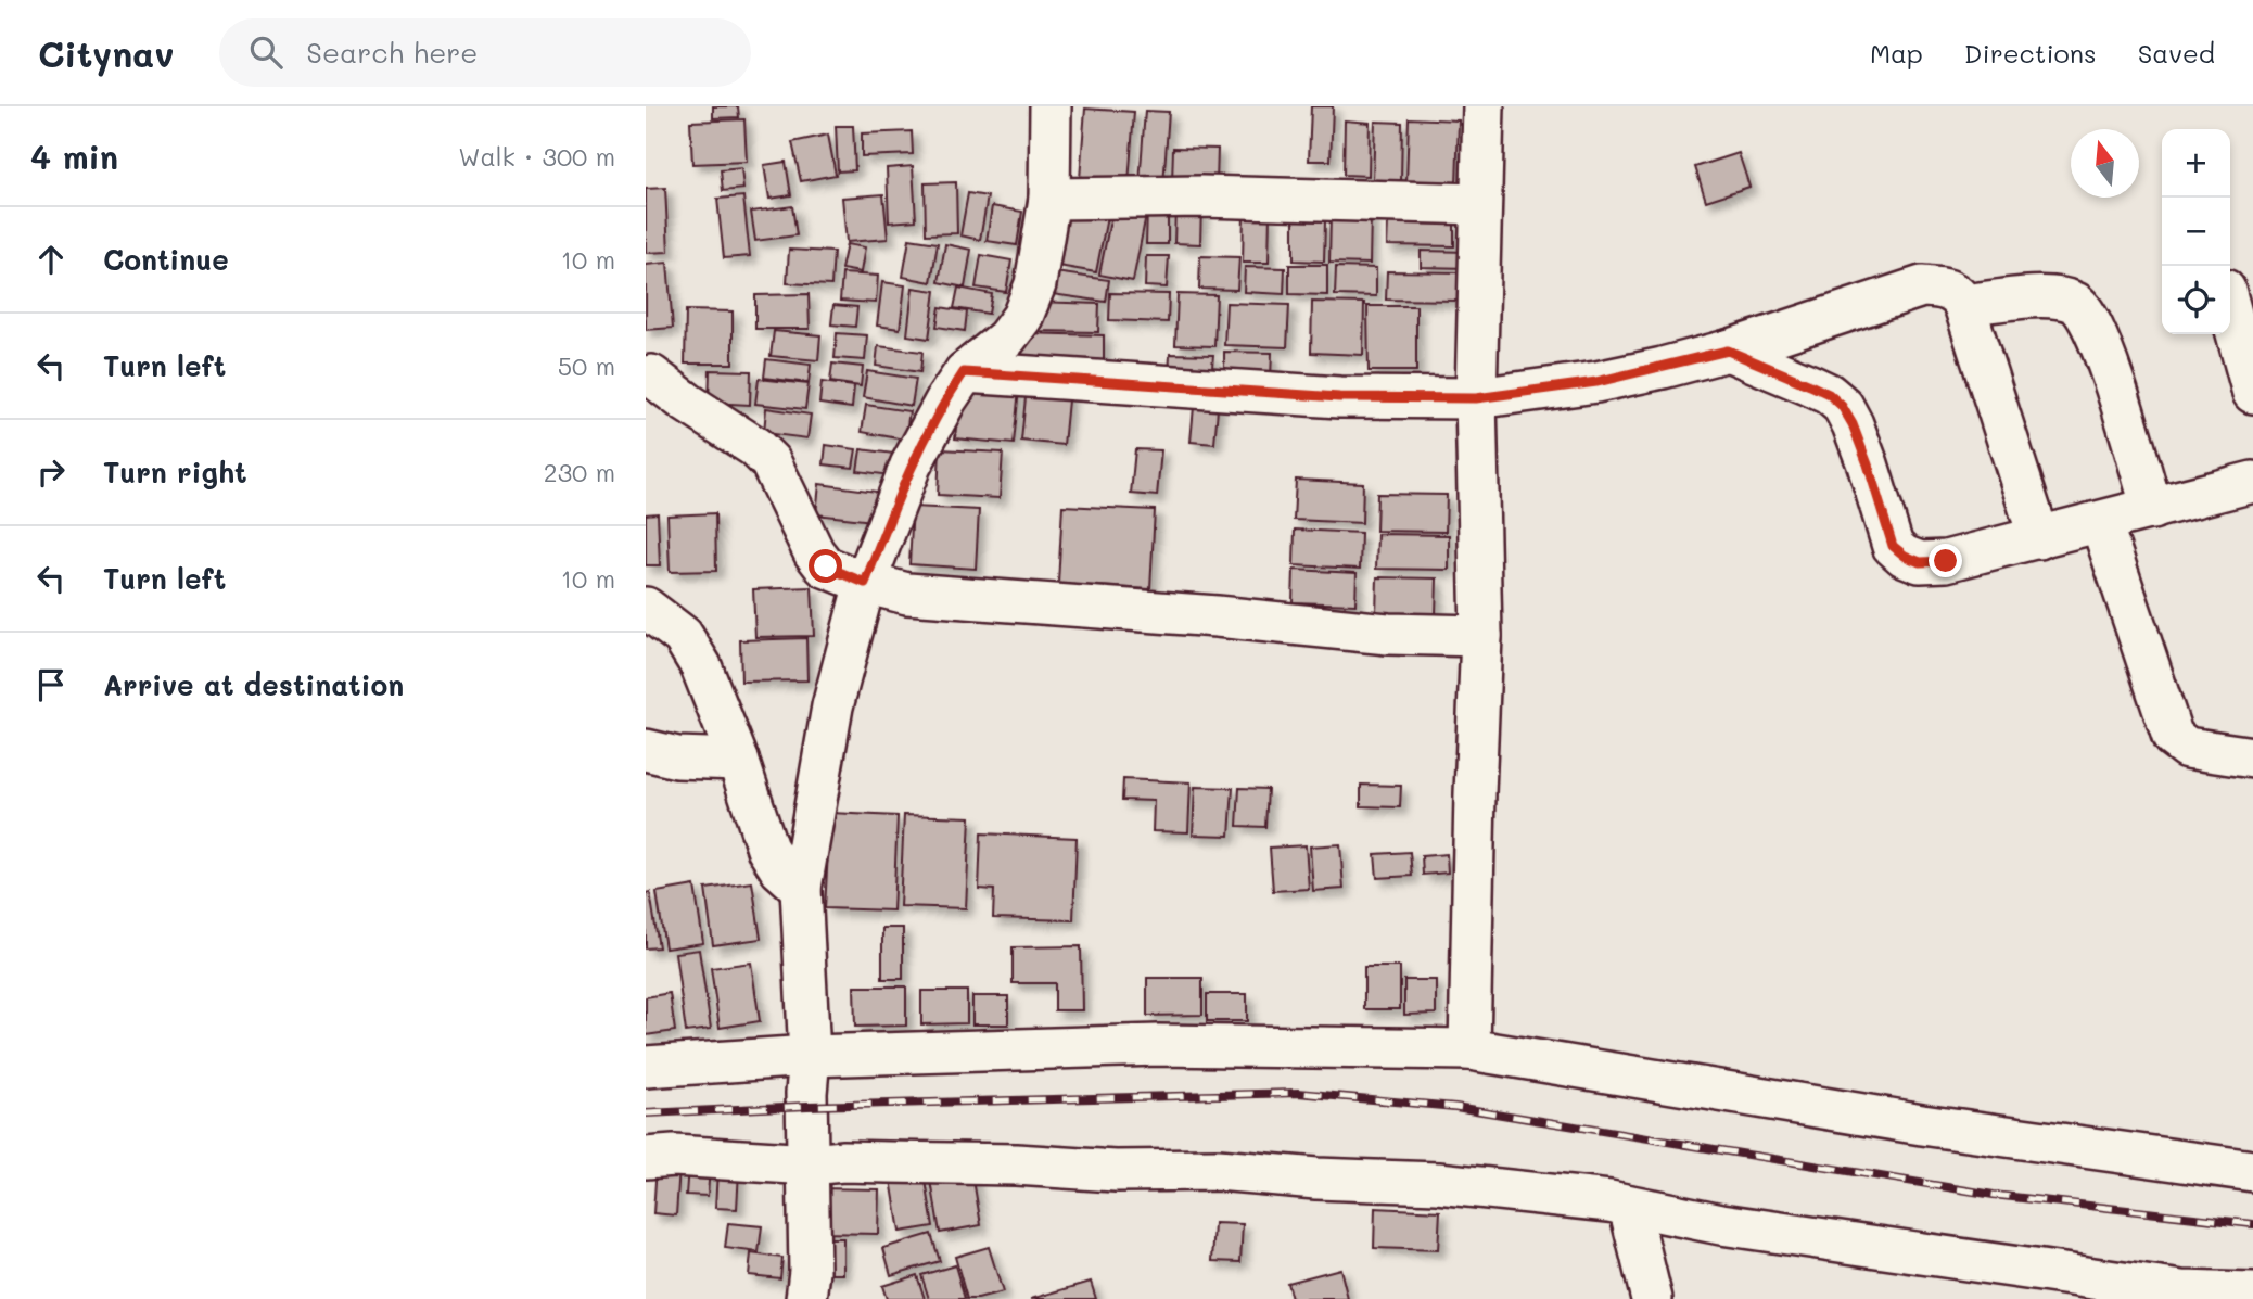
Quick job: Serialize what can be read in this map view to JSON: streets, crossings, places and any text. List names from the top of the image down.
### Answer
{
  "north": "top",
  "page": {
    "header": "Citynav",
    "search": "Search here",
    "nav": ["Map", "Directions", "Saved"],
    "heading": ["4 min", "Walk · 300 m"],
    "map_buttons": ["+", "−"],
    "list": [
      ["Continue", "10 m"],
      ["Turn left", "50 m"],
      ["Turn right", "230 m"],
      ["Turn left", "10 m"],
      "Arrive at destination"
    ]
  }
}
